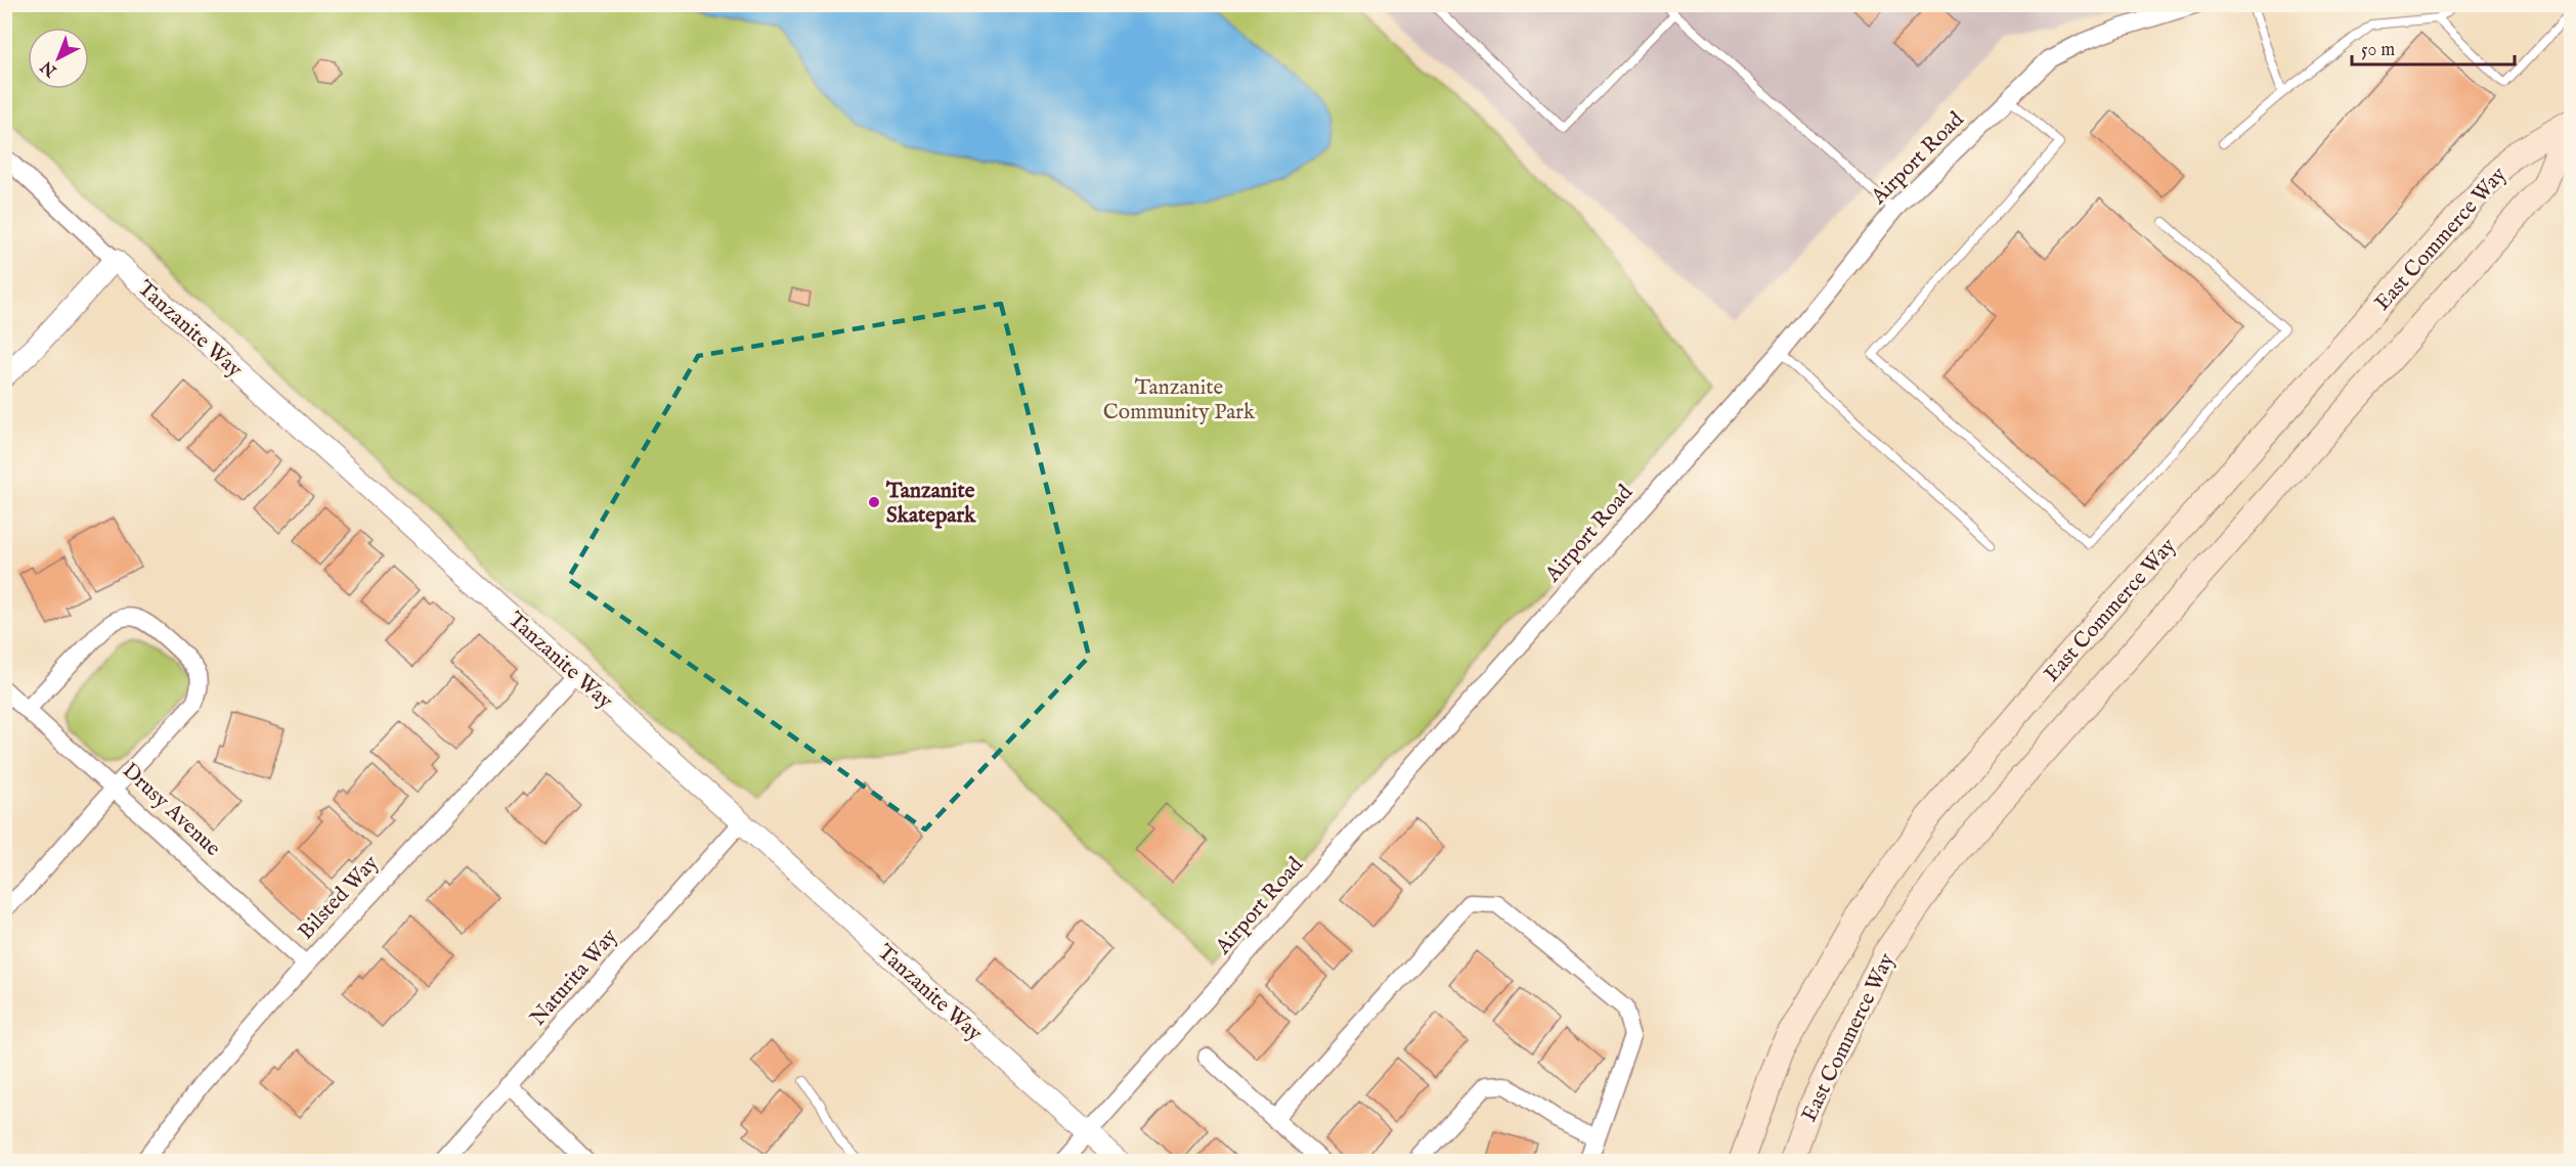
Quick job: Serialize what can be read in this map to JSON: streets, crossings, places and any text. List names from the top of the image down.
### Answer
{
  "streets": {
    "main road": ["East Commerce Way"],
    "street": [
      "Airport Road",
      "Tanzanite Way",
      "Drusy Avenue",
      "Bilsted Way",
      "Naturita Way"
    ]
  },
  "crossings": [
    ["Airport Road", "Tanzanite Way"],
    ["Tanzanite Way", "Bilsted Way"],
    ["Tanzanite Way", "Naturita Way"],
    ["Drusy Avenue", "Bilsted Way"]
  ],
  "parks": ["Tanzanite Community Park"],
  "places": ["Tanzanite Skatepark"],
  "scale_bar": "50 m",
  "north": "bottom left"
}
